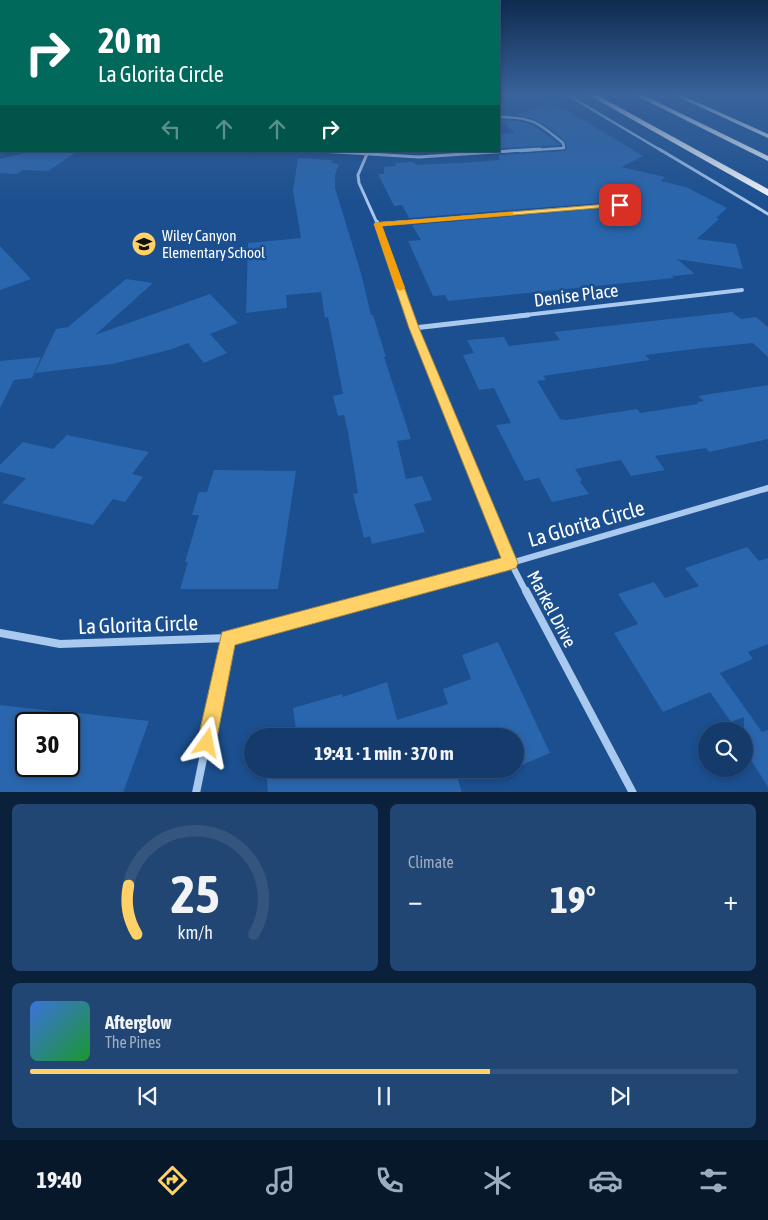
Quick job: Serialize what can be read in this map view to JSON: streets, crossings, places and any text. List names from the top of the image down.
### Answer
{
  "streets": {
    "street": ["Denise Place", "La Glorita Circle", "Markel Drive"]
  },
  "crossings": [
    ["Denise Place", "Markel Drive"],
    ["La Glorita Circle", "Markel Drive"]
  ],
  "places": {
    "school or university": ["Wiley Canyon Elementary School"]
  },
  "page": {
    "turn": ["20 m", "La Glorita Circle"],
    "limit": "30",
    "trip": "19:41 · 1 min · 370 m",
    "tile": "Climate",
    "heat": ["−", "19°", "+"],
    "song": ["Afterglow", "The Pines"],
    "tabs": "19:40",
    "gauge": ["25", "km/h"]
  }
}
